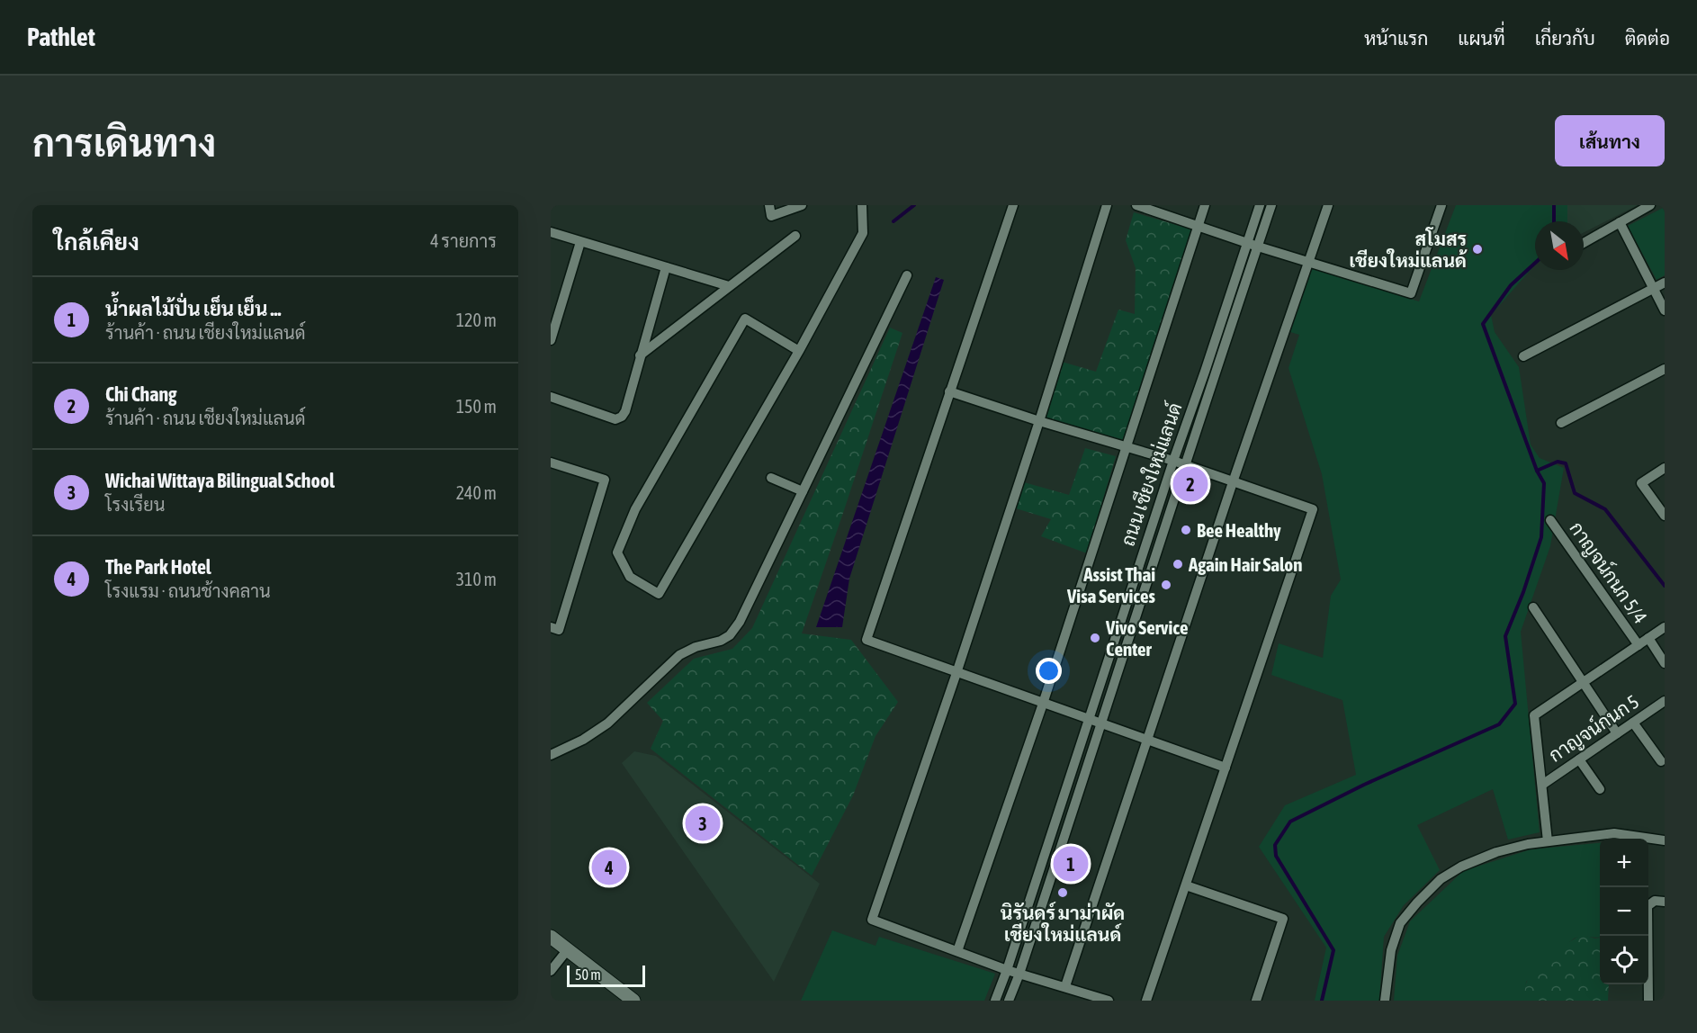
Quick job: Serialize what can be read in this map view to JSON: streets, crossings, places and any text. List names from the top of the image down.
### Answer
{
  "streets": {
    "street": ["ถนน เชียงใหม่แลนด์", "กาญจน์กนก 5/4", "กาญจน์กนก 5"]
  },
  "places": [
    "สโมสร เชียงใหม่แลนด้",
    "Bee Healthy",
    "Again Hair Salon",
    "Assist Thai Visa Services",
    "Vivo Service Center",
    "นิรันดร์ มาม่าผัด เชียงใหม่แลนด์"
  ],
  "scale_bar": "50 m",
  "north": "bottom right",
  "page": {
    "header": "Pathlet",
    "nav": [
      "หน้าแรก",
      "แผนที่",
      "เกี่ยวกับ",
      "ติดต่อ"
    ],
    "buttons": "เส้นทาง",
    "title": "การเดินทาง",
    "heading": ["ใกล้เคียง", "4 รายการ"],
    "list": [
      {
        "mark": "1",
        "name": "น้ำผลไม้ปั่น เย็น เย็น ...",
        "note": "ร้านค้า · ถนน เชียงใหม่แลนด์",
        "value": "120 m"
      },
      {
        "mark": "2",
        "name": "Chi Chang",
        "note": "ร้านค้า · ถนน เชียงใหม่แลนด์",
        "value": "150 m"
      },
      {
        "mark": "3",
        "name": "Wichai Wittaya Bilingual School",
        "note": "โรงเรียน",
        "value": "240 m"
      },
      {
        "mark": "4",
        "name": "The Park Hotel",
        "note": "โรงแรม · ถนนช้างคลาน",
        "value": "310 m"
      }
    ],
    "pins": [
      "2",
      "3",
      "1",
      "4"
    ],
    "map_buttons": ["+", "−"],
    "scale": "50 m"
  }
}
